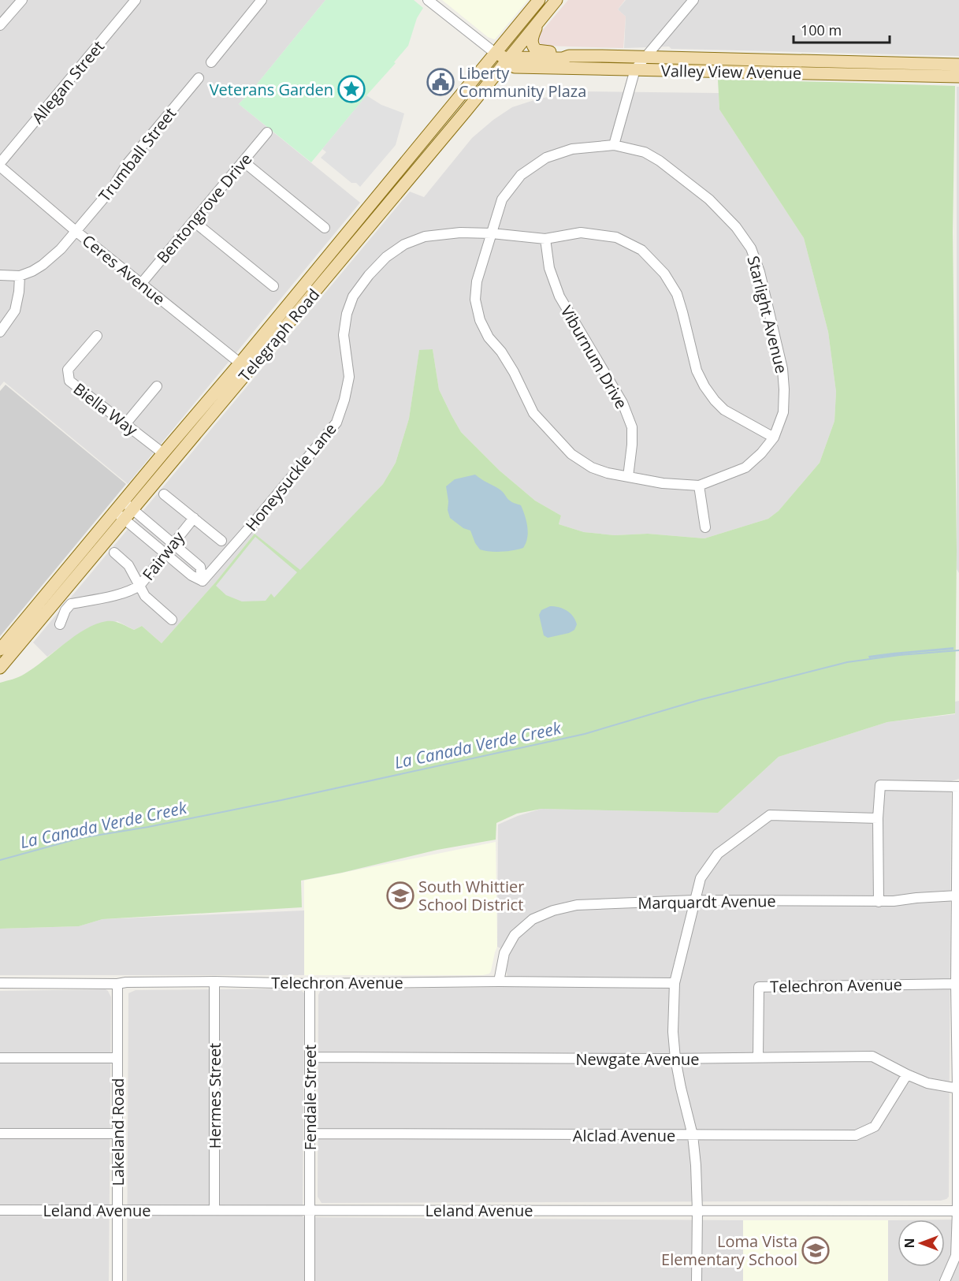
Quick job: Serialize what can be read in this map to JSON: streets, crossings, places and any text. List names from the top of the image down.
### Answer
{
  "streets": {
    "main road": ["Valley View Avenue", "Telegraph Road"],
    "street": [
      "Allegan Street",
      "Trumball Street",
      "Bentongrove Drive",
      "Ceres Avenue",
      "Starlight Avenue",
      "Viburnum Drive",
      "Biella Way",
      "Honeysuckle Lane",
      "Fairway",
      "Marquardt Avenue",
      "Telechron Avenue",
      "Newgate Avenue",
      "Hermes Street",
      "Fendale Street",
      "Lakeland Road",
      "Alclad Avenue",
      "Leland Avenue"
    ]
  },
  "crossings": [
    ["Valley View Avenue", "Telegraph Road"],
    ["Allegan Street", "Ceres Avenue"],
    ["Trumball Street", "Ceres Avenue"],
    ["Bentongrove Drive", "Ceres Avenue"],
    ["Ceres Avenue", "Telegraph Road"],
    ["Starlight Avenue", "Viburnum Drive"],
    ["Starlight Avenue", "Honeysuckle Lane"],
    ["Telegraph Road", "Biella Way"],
    ["Viburnum Drive", "Honeysuckle Lane"],
    ["Marquardt Avenue", "Telechron Avenue"],
    ["Telechron Avenue", "Newgate Avenue"],
    ["Telechron Avenue", "Hermes Street"],
    ["Telechron Avenue", "Fendale Street"],
    ["Telechron Avenue", "Lakeland Road"],
    ["Newgate Avenue", "Fendale Street"],
    ["Newgate Avenue", "Alclad Avenue"],
    ["Hermes Street", "Leland Avenue"],
    ["Fendale Street", "Alclad Avenue"],
    ["Fendale Street", "Leland Avenue"],
    ["Lakeland Road", "Leland Avenue"]
  ],
  "water": ["La Canada Verde Creek"],
  "places": {
    "public building": ["Liberty Community Plaza"],
    "place": ["Veterans Garden"],
    "school or university": ["South Whittier School District", "Loma Vista Elementary School"]
  },
  "scale_bar": "100 m",
  "north": "left"
}
